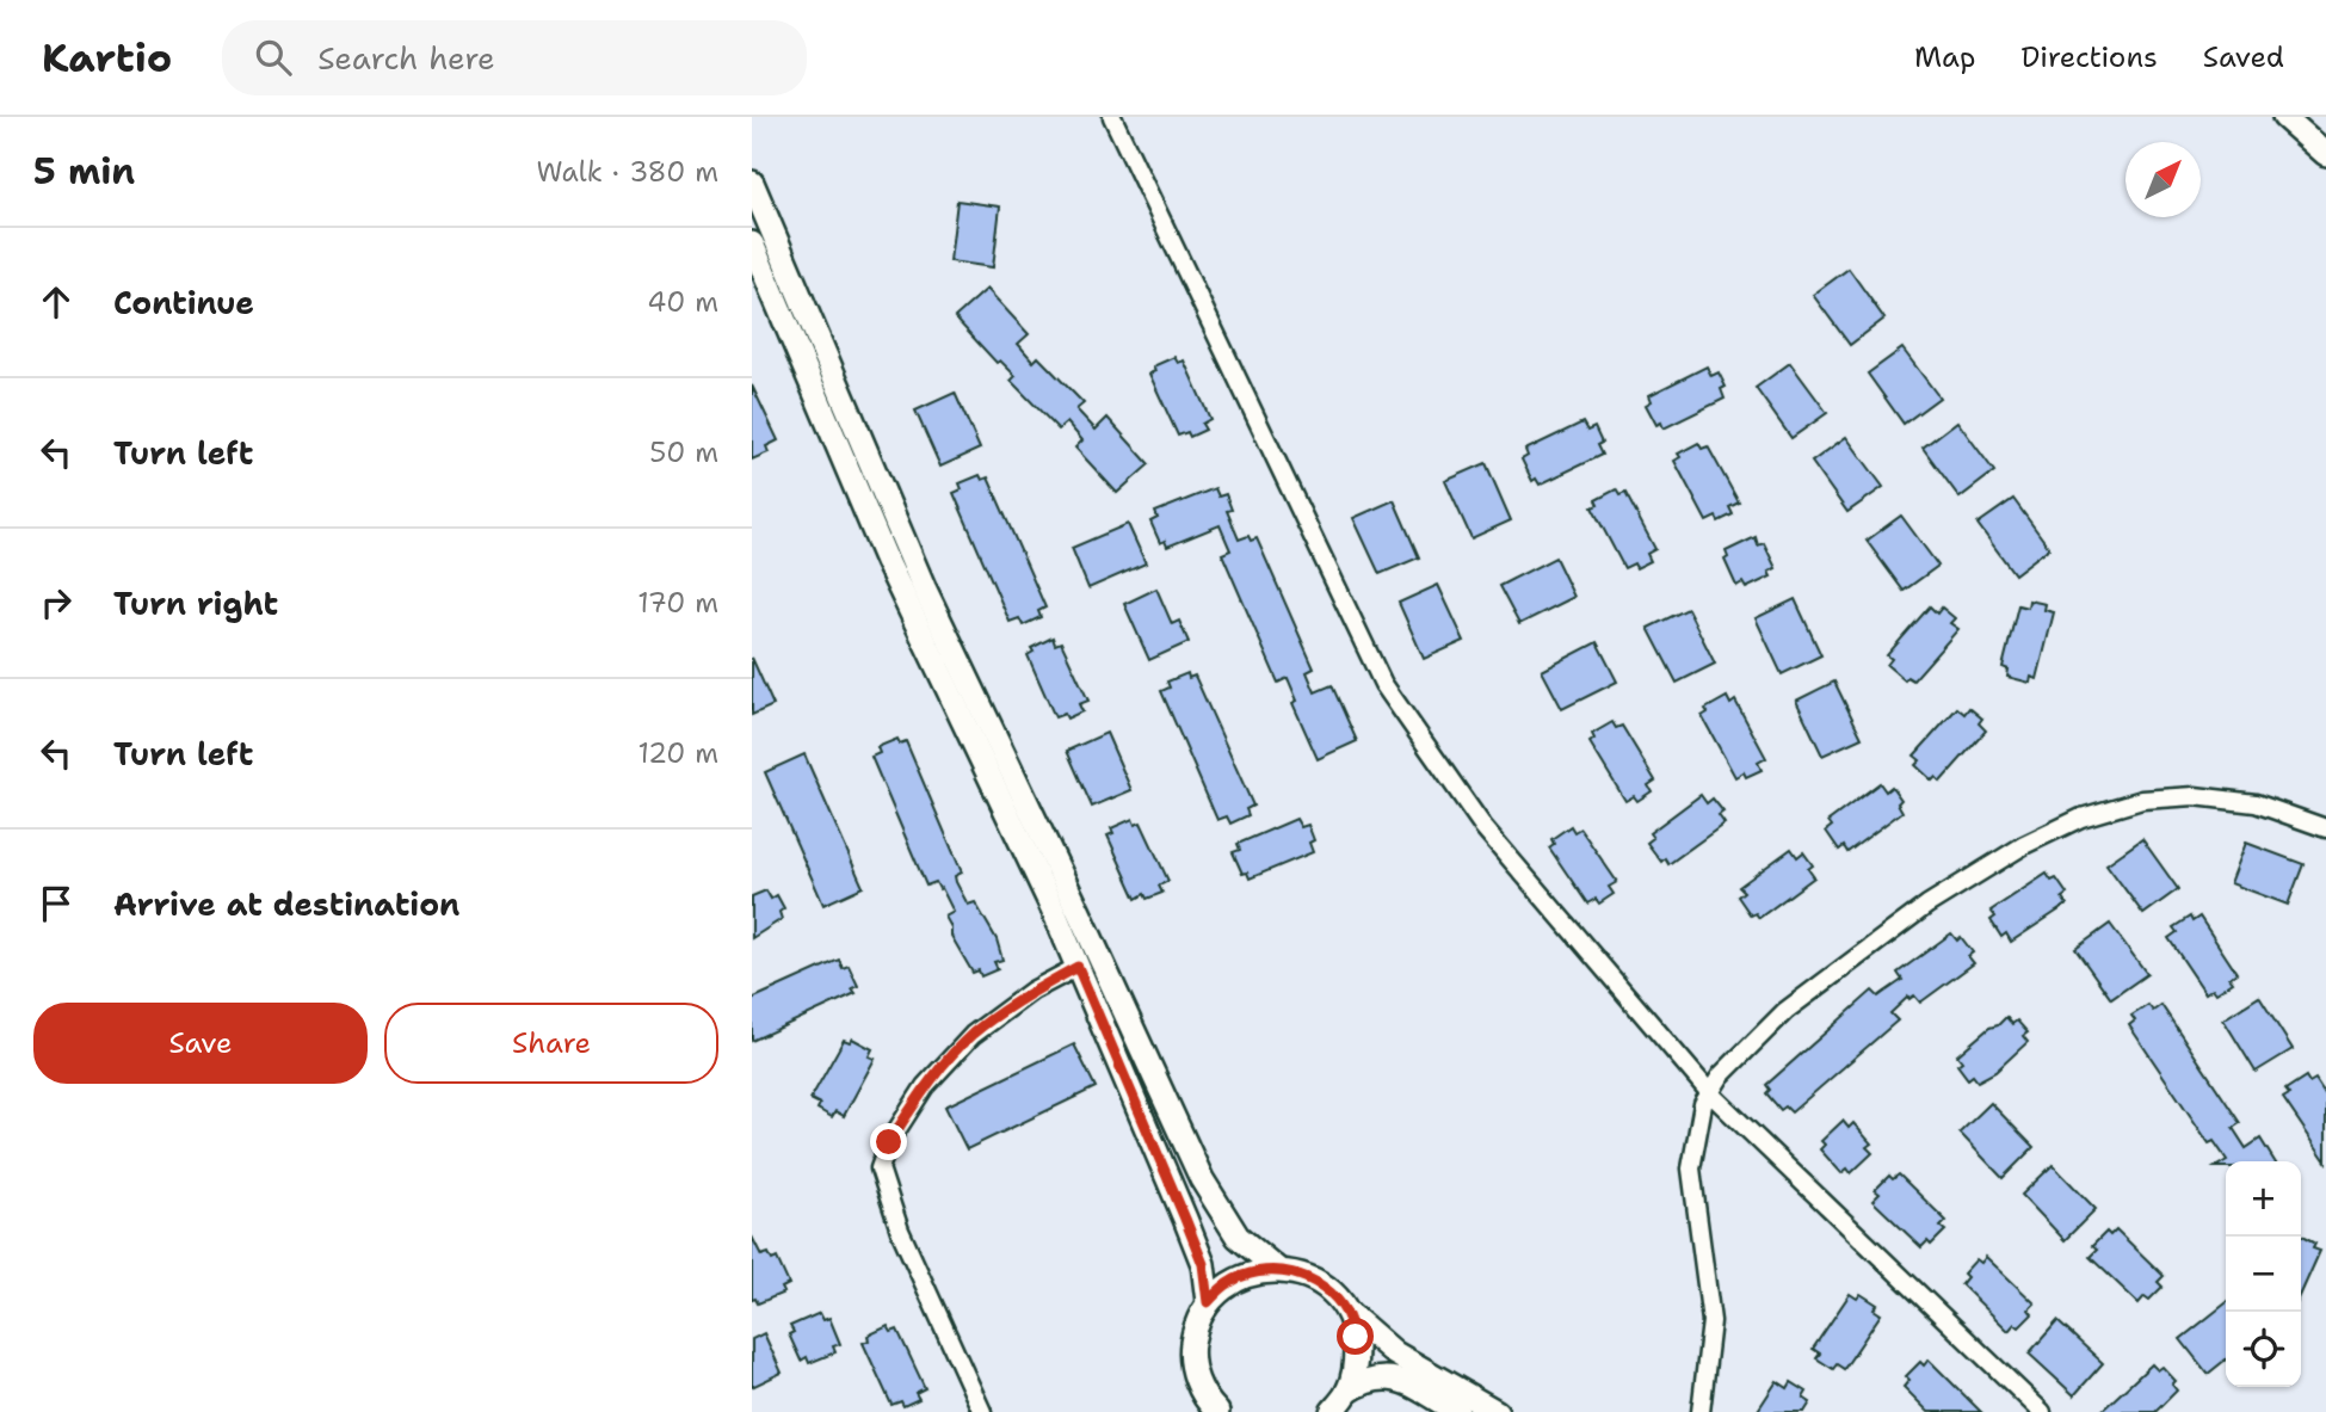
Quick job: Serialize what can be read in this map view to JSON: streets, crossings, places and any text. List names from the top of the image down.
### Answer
{
  "north": "top right",
  "page": {
    "header": "Kartio",
    "search": "Search here",
    "nav": ["Map", "Directions", "Saved"],
    "heading": ["5 min", "Walk · 380 m"],
    "list": [
      ["Continue", "40 m"],
      ["Turn left", "50 m"],
      ["Turn right", "170 m"],
      ["Turn left", "120 m"],
      "Arrive at destination"
    ],
    "buttons": ["Save", "Share"],
    "map_buttons": ["+", "−"]
  }
}
